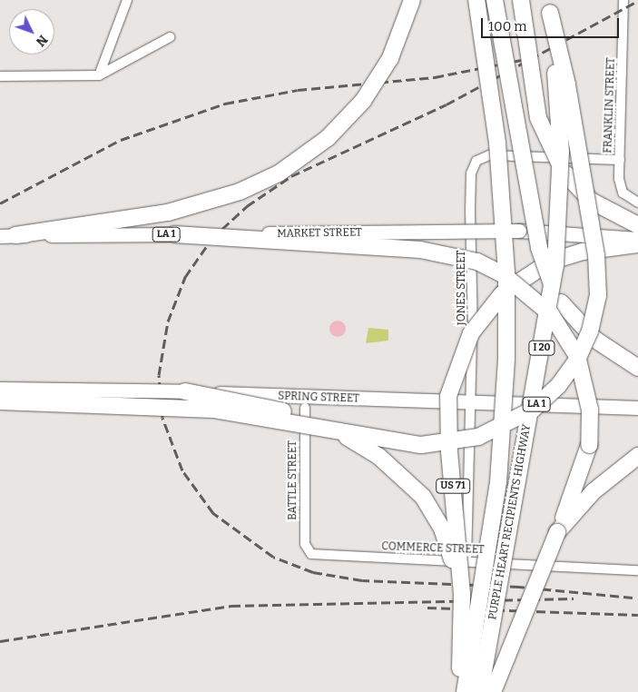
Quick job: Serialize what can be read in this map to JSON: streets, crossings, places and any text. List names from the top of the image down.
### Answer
{
  "streets": {
    "highway": ["I 20", "US 71", "PURPLE HEART RECIPIENTS HIGHWAY"],
    "main road": ["MARKET STREET", "LA 1", "SPRING STREET"],
    "street": [
      "FRANKLIN STREET",
      "JONES STREET",
      "BATTLE STREET",
      "COMMERCE STREET"
    ]
  },
  "crossings": [
    ["FRANKLIN STREET", "JONES STREET"],
    ["JONES STREET", "SPRING STREET"],
    ["JONES STREET", "COMMERCE STREET"],
    ["BATTLE STREET", "COMMERCE STREET"]
  ],
  "scale_bar": "100 m",
  "north": "bottom right"
}
